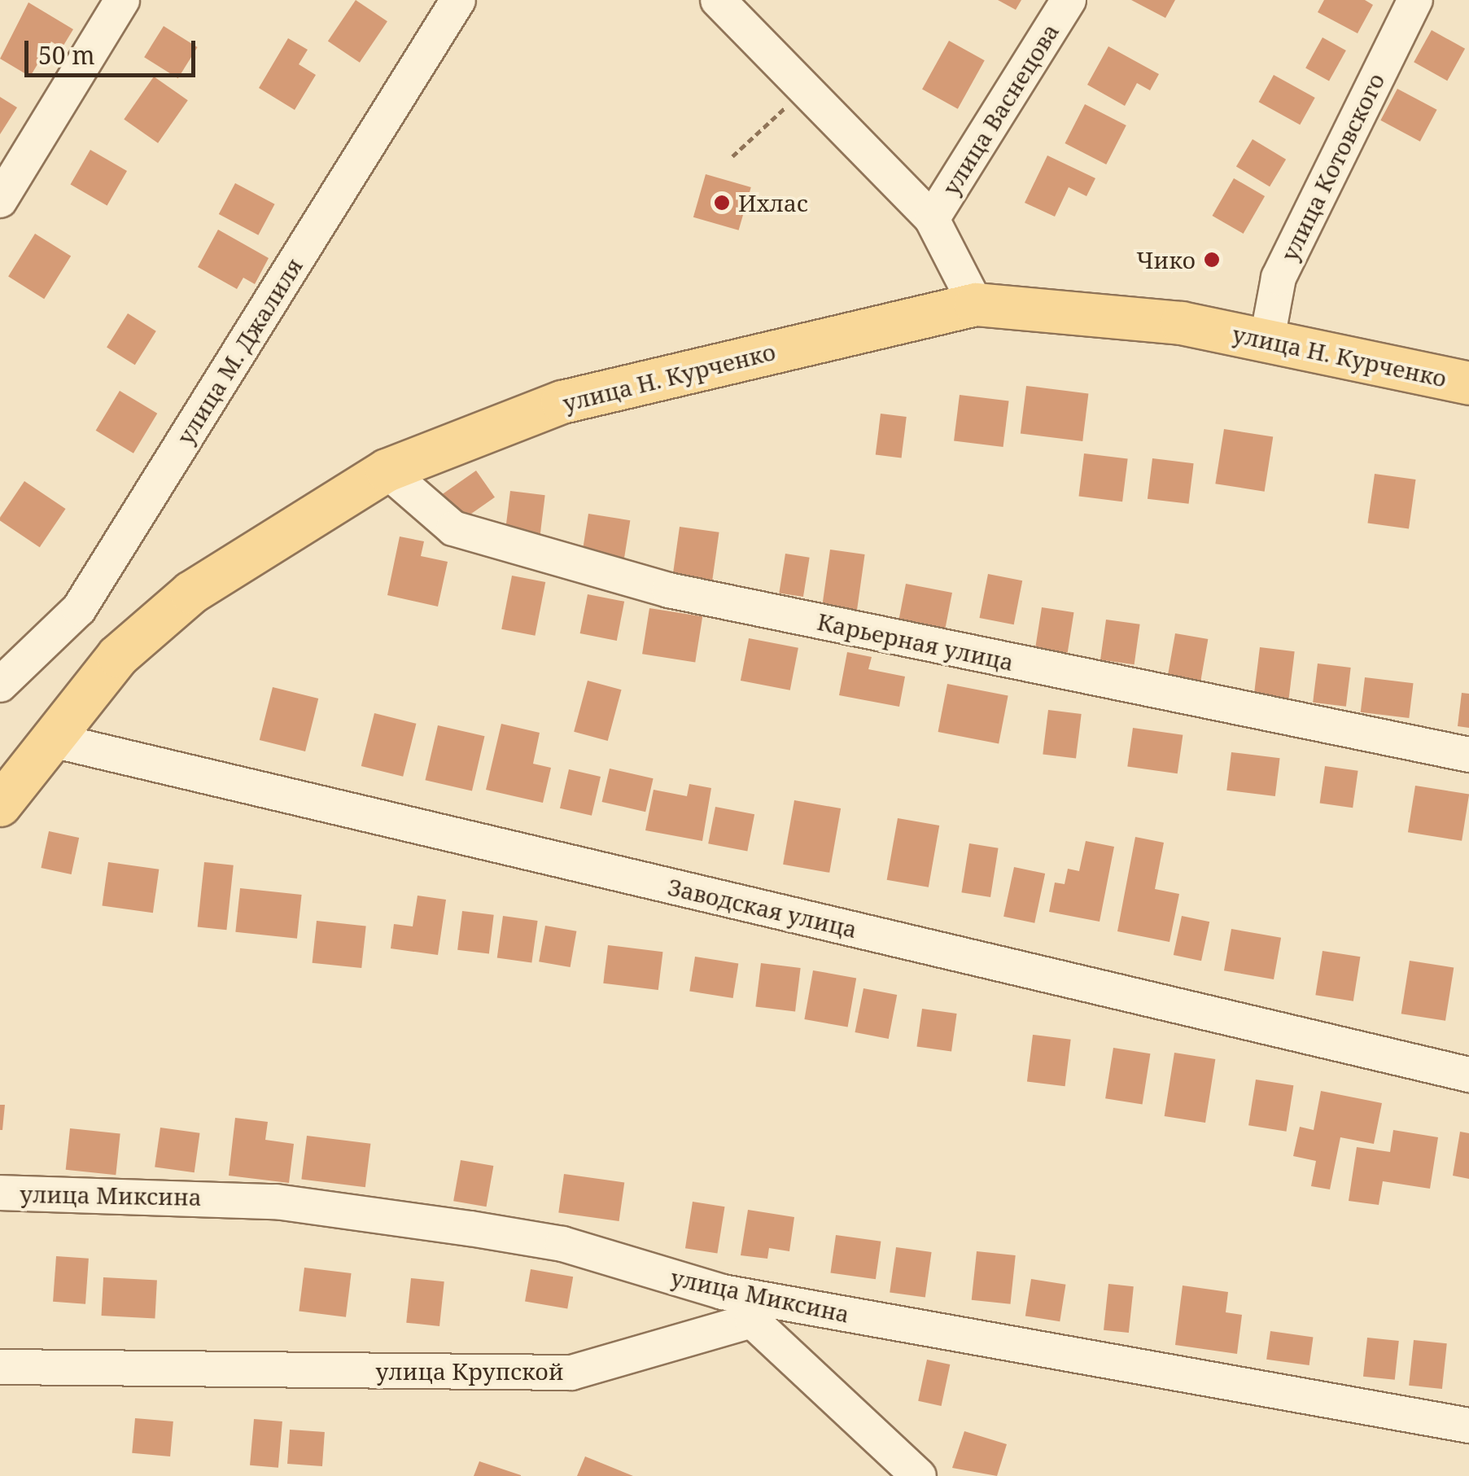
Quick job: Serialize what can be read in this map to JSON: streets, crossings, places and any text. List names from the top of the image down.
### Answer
{
  "streets": {
    "main road": ["улица Н. Курченко"],
    "street": [
      "улица Васнецова",
      "улица Котовского",
      "улица М. Джалиля",
      "Карьерная улица",
      "Заводская улица",
      "улица Миксина",
      "улица Крупской"
    ]
  },
  "crossings": [
    ["улица Котовского", "улица Н. Курченко"],
    ["улица Н. Курченко", "Карьерная улица"],
    ["улица Н. Курченко", "Заводская улица"],
    ["улица Миксина", "улица Крупской"]
  ],
  "places": ["Ихлас", "Чико"],
  "scale_bar": "50 m"
}
